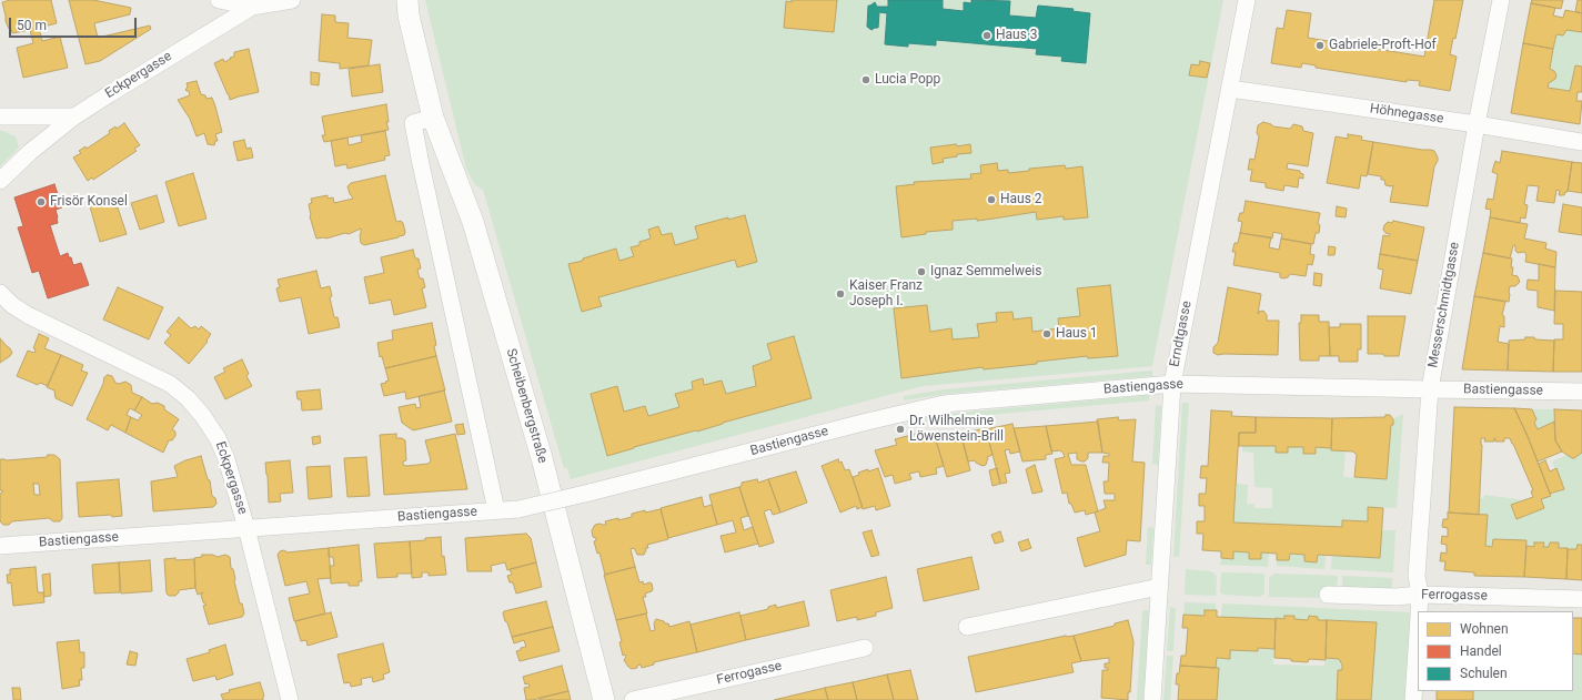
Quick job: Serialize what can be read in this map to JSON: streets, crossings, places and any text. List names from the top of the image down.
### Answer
{
  "streets": {
    "street": [
      "Eckpergasse",
      "Höhnegasse",
      "Messerschmidtgasse",
      "Erndtgasse",
      "Bastiengasse",
      "Scheibenbergstraße",
      "Ferrogasse"
    ]
  },
  "crossings": [
    ["Eckpergasse", "Bastiengasse"],
    ["Höhnegasse", "Messerschmidtgasse"],
    ["Höhnegasse", "Erndtgasse"],
    ["Messerschmidtgasse", "Bastiengasse"],
    ["Messerschmidtgasse", "Ferrogasse"],
    ["Erndtgasse", "Bastiengasse"]
  ],
  "places": [
    "Haus 3",
    "Gabriele-Proft-Hof",
    "Lucia Popp",
    "Haus 2",
    "Frisör Konsel",
    "Ignaz Semmelweis",
    "Kaiser Franz Joseph I.",
    "Haus 1",
    "Dr. Wilhelmine Löwenstein-Brill"
  ],
  "legend": ["Wohnen", "Handel", "Schulen"],
  "scale_bar": "50 m"
}
